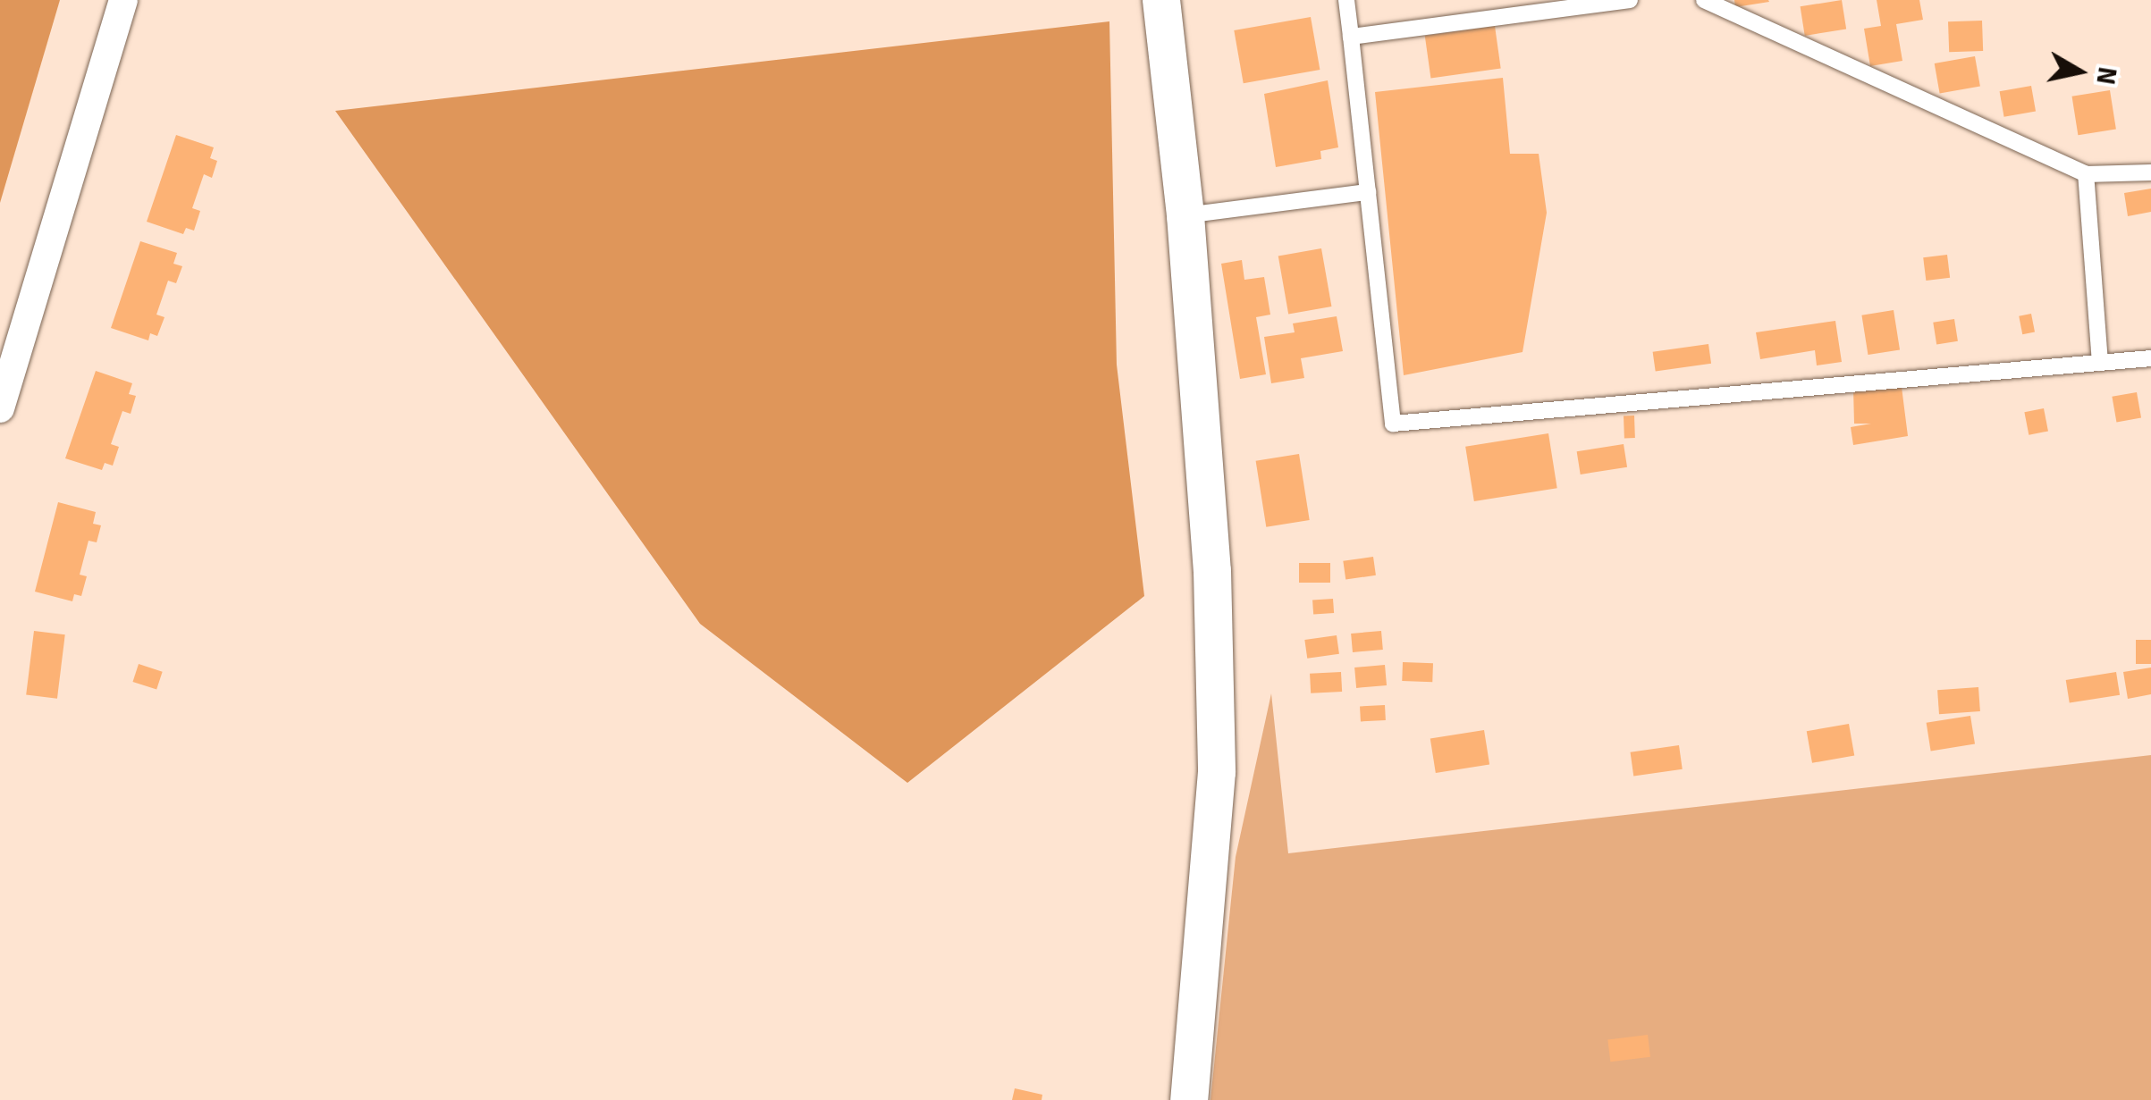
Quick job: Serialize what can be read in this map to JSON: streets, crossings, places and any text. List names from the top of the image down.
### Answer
{
  "north": "right"
}
